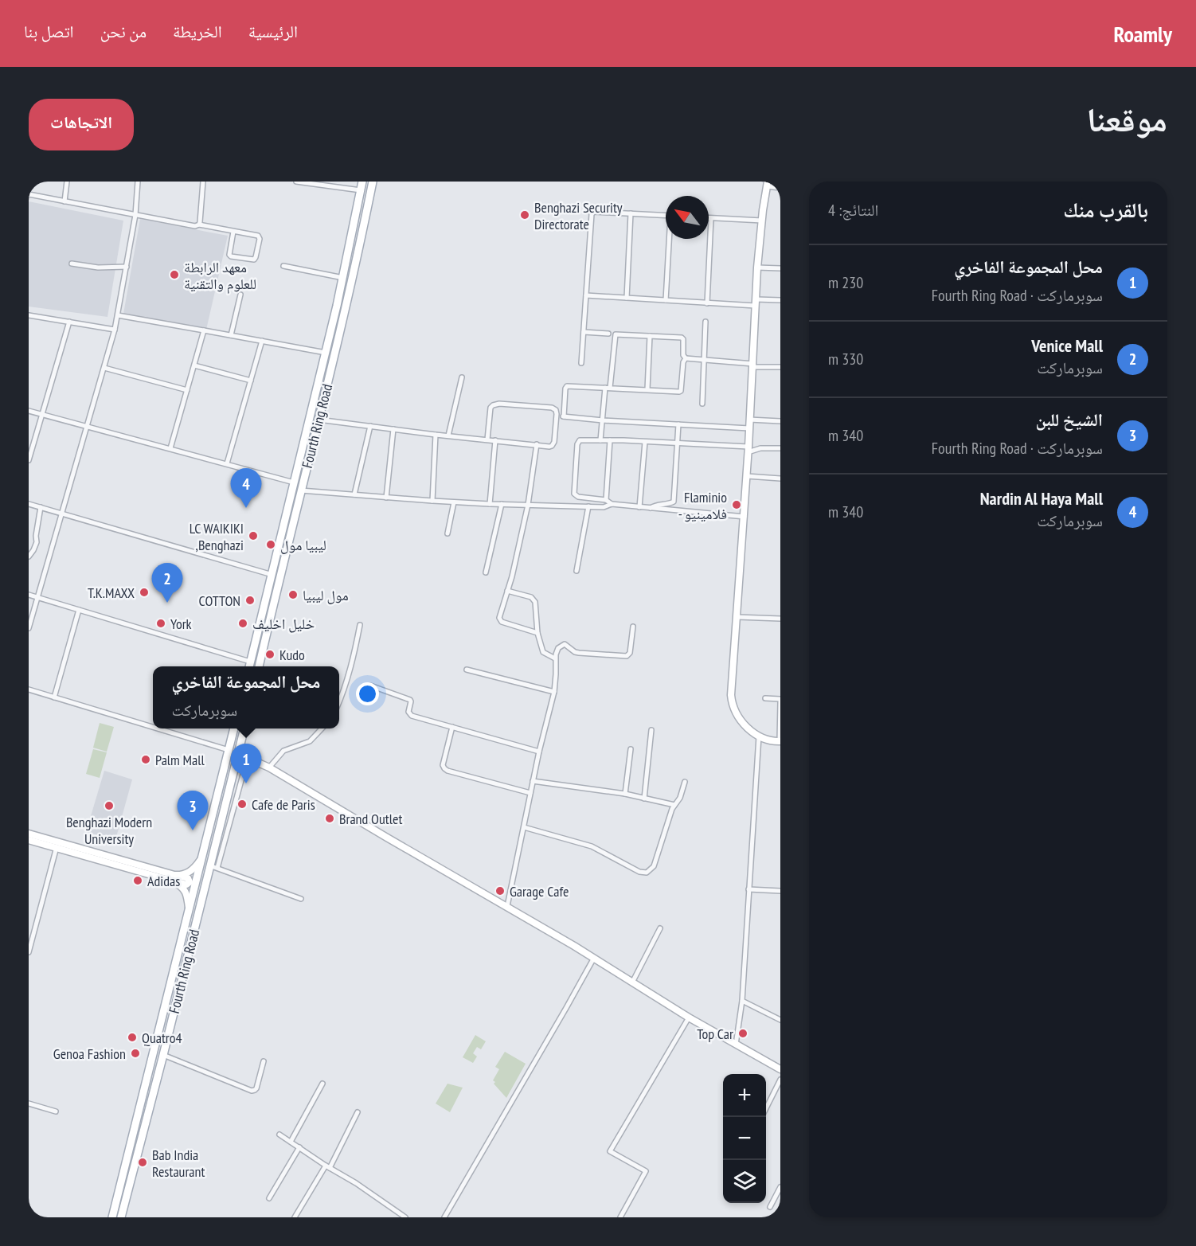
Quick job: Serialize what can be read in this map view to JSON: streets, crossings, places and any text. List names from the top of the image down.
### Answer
{
  "streets": {
    "main road": ["Fourth Ring Road"]
  },
  "places": [
    "Benghazi Security Directorate",
    "معهد الرابطة للعلوم والتقنية",
    "Flaminio - فلامينيو",
    "LC WAIKIKI ,Benghazi",
    "ليبيا مول",
    "T.K.MAXX",
    "مول ليبيا",
    "COTTON",
    "York",
    "خليل اخليف",
    "Kudo",
    "Palm Mall",
    "Cafe de Paris",
    "Benghazi Modern University",
    "Brand Outlet",
    "Adidas",
    "Garage Cafe",
    "Top Car",
    "Quatro4",
    "Genoa Fashion",
    "Bab India Restaurant"
  ],
  "north": "top left",
  "page": {
    "header": "Roamly",
    "nav": [
      "الرئيسية",
      "الخريطة",
      "من نحن",
      "اتصل بنا"
    ],
    "title": "موقعنا",
    "buttons": "الاتجاهات",
    "heading": ["بالقرب منك", "النتائج: 4"],
    "list": [
      {
        "mark": "1",
        "name": "محل المجموعة الفاخري",
        "note": "سوبرماركت · Fourth Ring Road",
        "value": "230 m"
      },
      {
        "mark": "2",
        "name": "Venice Mall",
        "note": "سوبرماركت",
        "value": "330 m"
      },
      {
        "mark": "3",
        "name": "الشيخ للبن",
        "note": "سوبرماركت · Fourth Ring Road",
        "value": "340 m"
      },
      {
        "mark": "4",
        "name": "Nardin Al Haya Mall",
        "note": "سوبرماركت",
        "value": "340 m"
      }
    ],
    "pins": [
      "4",
      "2",
      "1",
      "3"
    ],
    "popup": ["محل المجموعة الفاخري", "سوبرماركت"],
    "map_buttons": ["+", "−"]
  }
}
